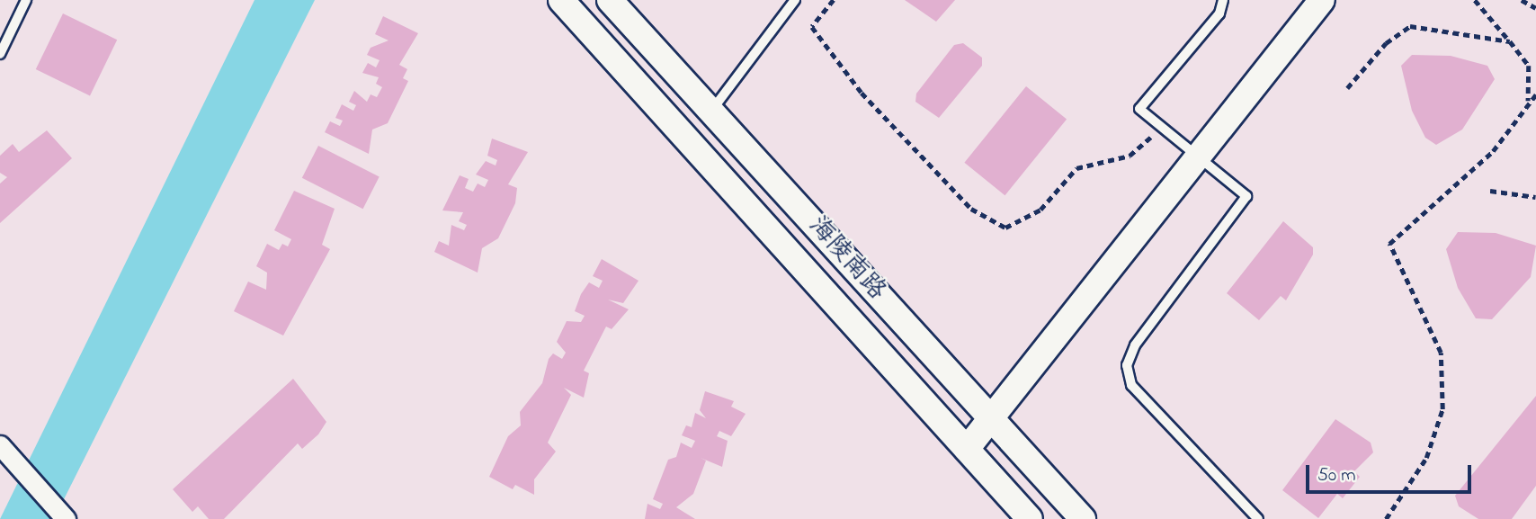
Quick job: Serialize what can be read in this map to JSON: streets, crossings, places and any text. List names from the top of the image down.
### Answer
{
  "streets": {
    "main road": ["海陵南路"]
  },
  "scale_bar": "50 m"
}
